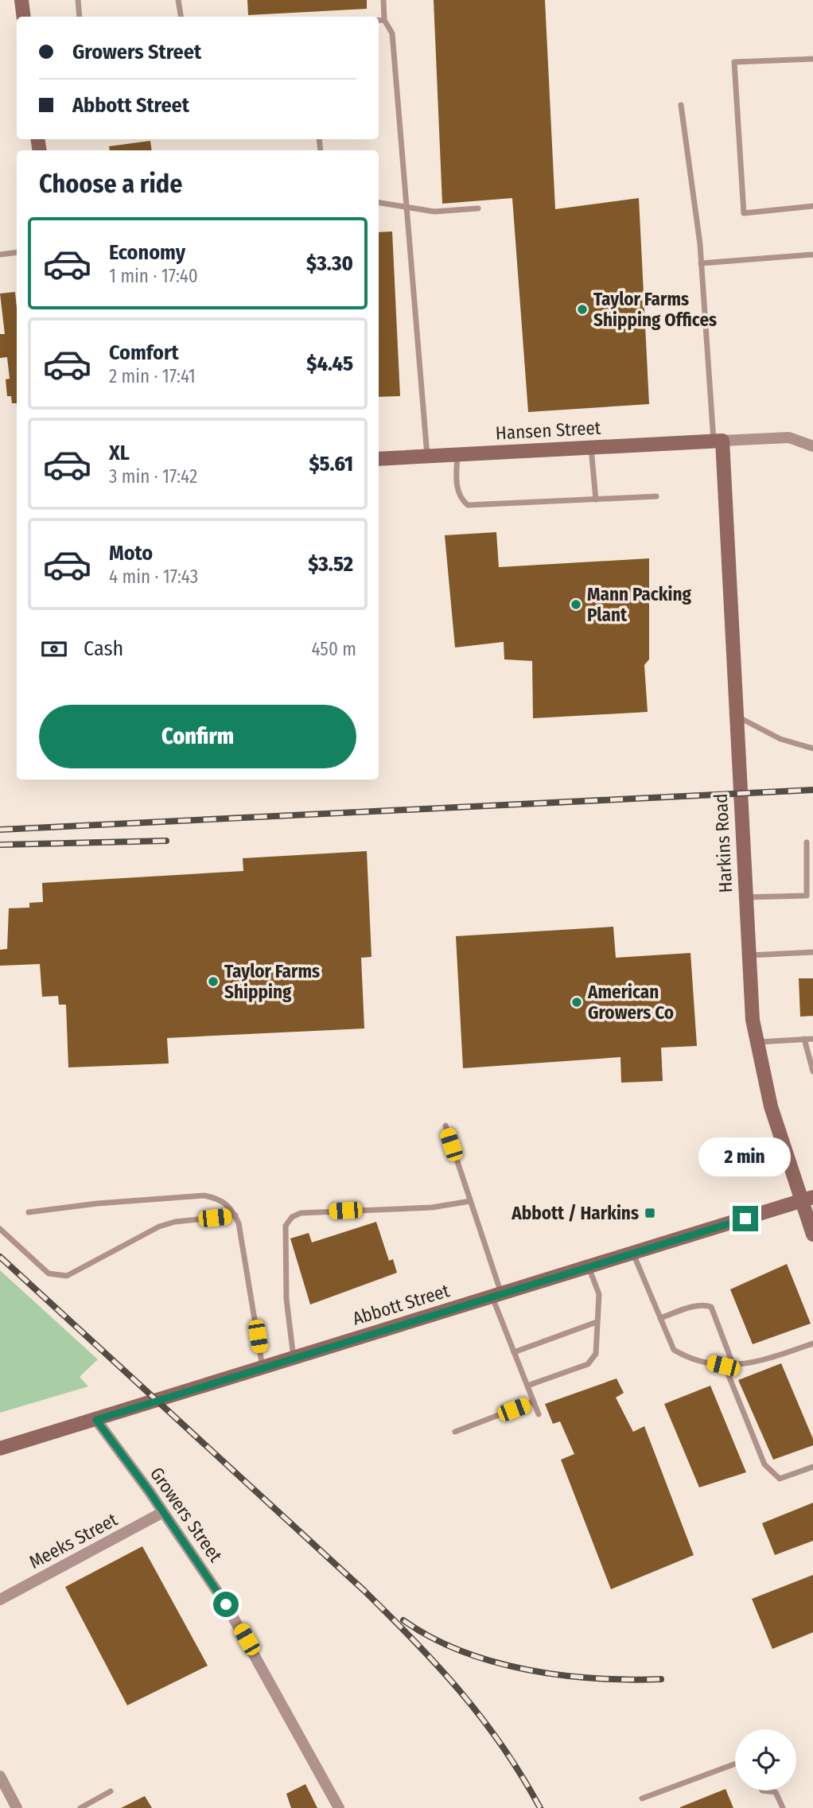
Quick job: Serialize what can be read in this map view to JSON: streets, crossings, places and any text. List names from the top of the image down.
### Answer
{
  "streets": {
    "street": [
      "Hansen Street",
      "Harkins Road",
      "Abbott Street",
      "Growers Street",
      "Meeks Street"
    ]
  },
  "crossings": [
    ["Hansen Street", "Harkins Road"],
    ["Harkins Road", "Abbott Street"],
    ["Abbott Street", "Growers Street"],
    ["Growers Street", "Meeks Street"]
  ],
  "places": {
    "other": [
      "Taylor Farms Shipping Offices",
      "Mann Packing Plant",
      "Taylor Farms Shipping",
      "American Growers Co"
    ],
    "transit": ["Abbott / Harkins"]
  },
  "page": {
    "banner": ["Growers Street", "Abbott Street"],
    "heading": "Choose a ride",
    "list": [
      {
        "name": "Economy",
        "note": "1 min · 17:40",
        "value": "$3.30"
      },
      {
        "name": "Comfort",
        "note": "2 min · 17:41",
        "value": "$4.45"
      },
      {
        "name": "XL",
        "note": "3 min · 17:42",
        "value": "$5.61"
      },
      {
        "name": "Moto",
        "note": "4 min · 17:43",
        "value": "$3.52"
      }
    ],
    "pay": ["Cash", "450 m"],
    "buttons": "Confirm",
    "bubble": "2 min"
  }
}
